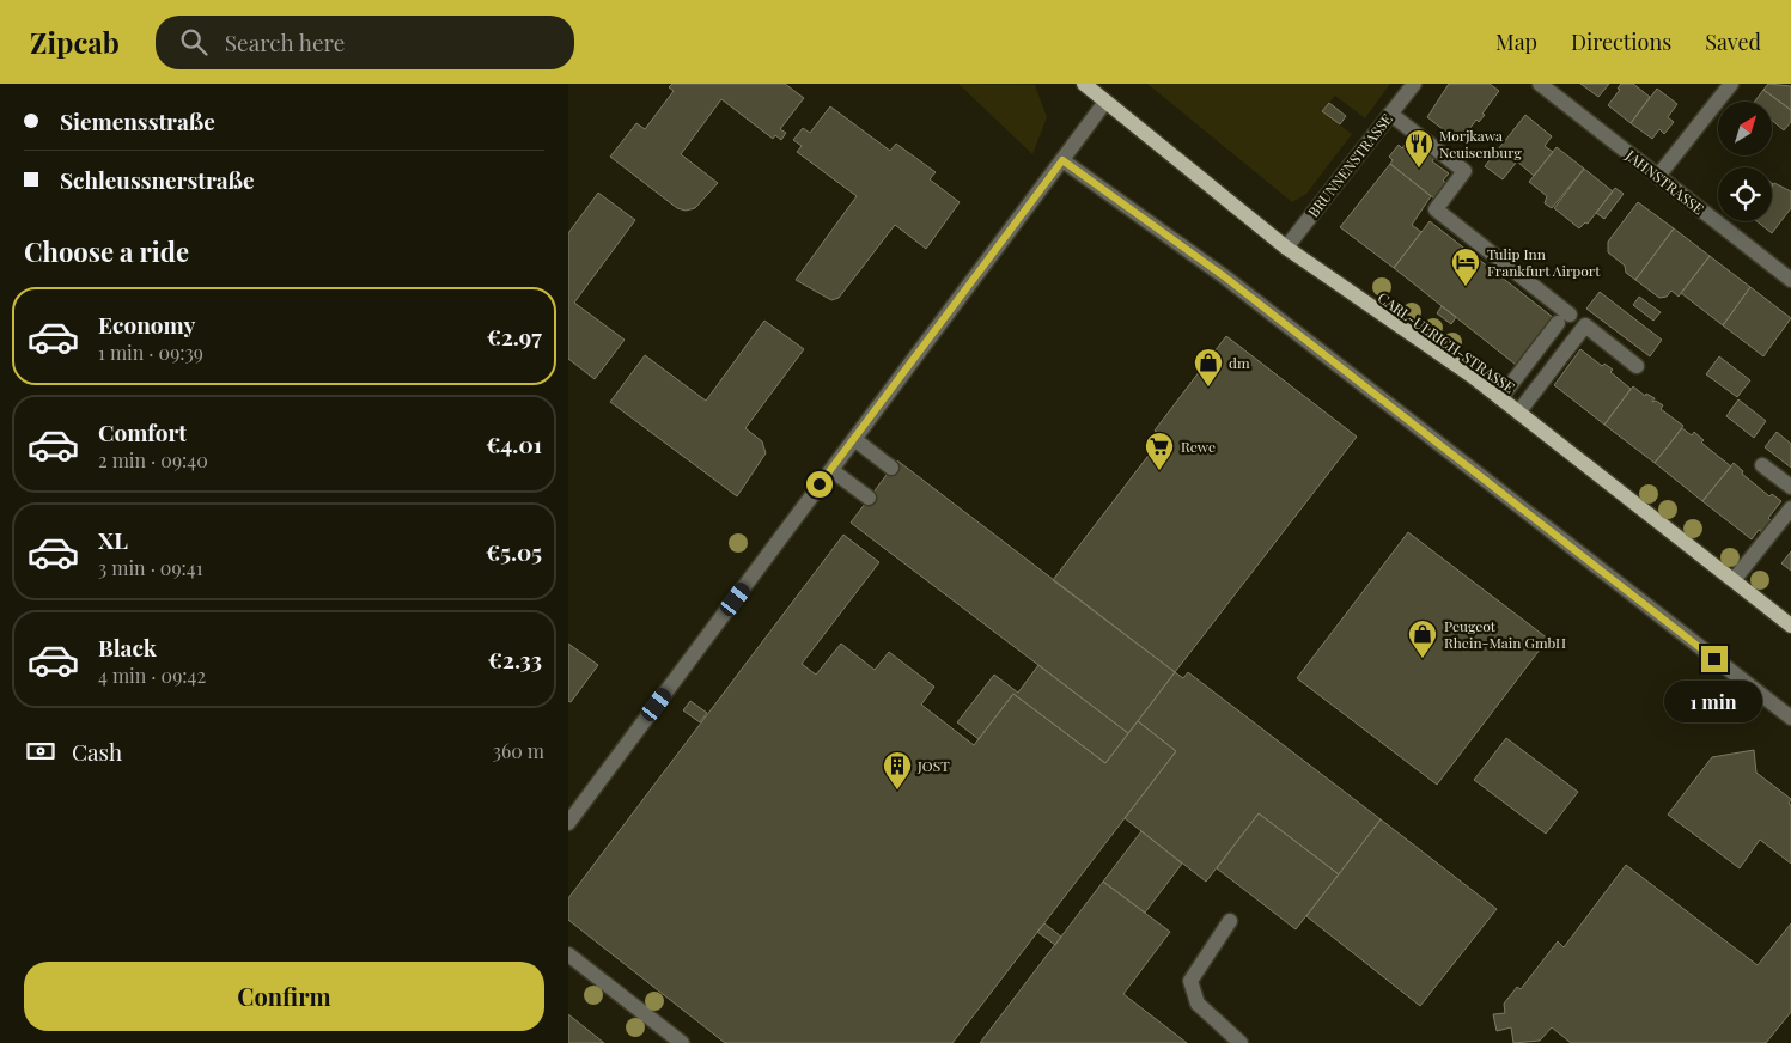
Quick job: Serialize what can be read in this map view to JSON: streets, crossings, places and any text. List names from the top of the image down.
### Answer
{
  "streets": {
    "main road": ["CARL-ULRICH-STRASSE"],
    "street": ["BRUNNENSTRASSE", "JAHNSTRASSE"]
  },
  "crossings": [
    ["BRUNNENSTRASSE", "CARL-ULRICH-STRASSE"]
  ],
  "places": {
    "restaurant": ["Morjkawa Neuisenburg"],
    "hotel": ["Tulip Inn Frankfurt Airport"],
    "shop": ["dm", "Peugeot Rhein-Main GmbH"],
    "supermarket": ["Rewe"],
    "building": ["JOST"]
  },
  "north": "top right",
  "page": {
    "header": "Zipcab",
    "search": "Search here",
    "nav": ["Map", "Directions", "Saved"],
    "banner": ["Siemensstraße", "Schleussnerstraße"],
    "heading": "Choose a ride",
    "list": [
      {
        "name": "Economy",
        "note": "1 min · 09:39",
        "value": "€2.97"
      },
      {
        "name": "Comfort",
        "note": "2 min · 09:40",
        "value": "€4.01"
      },
      {
        "name": "XL",
        "note": "3 min · 09:41",
        "value": "€5.05"
      },
      {
        "name": "Black",
        "note": "4 min · 09:42",
        "value": "€2.33"
      }
    ],
    "bubble": "1 min",
    "pay": ["Cash", "360 m"],
    "buttons": "Confirm"
  }
}
